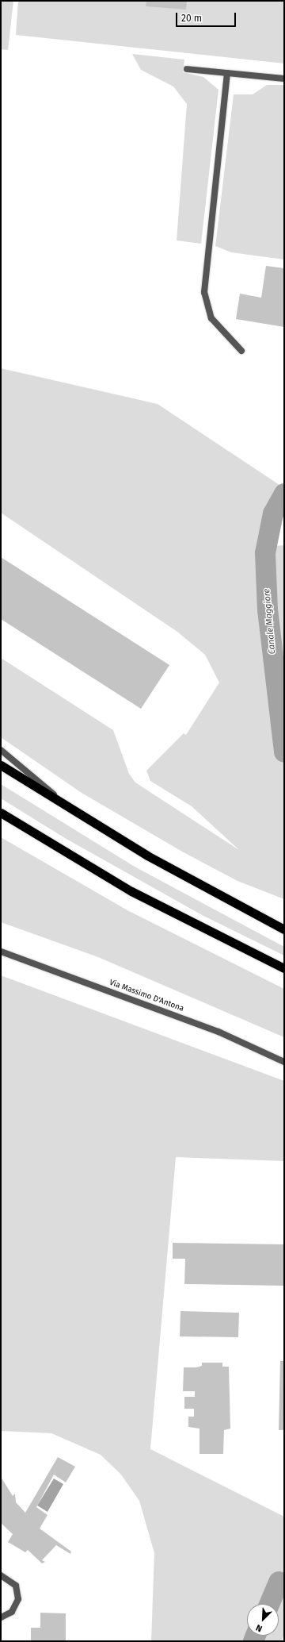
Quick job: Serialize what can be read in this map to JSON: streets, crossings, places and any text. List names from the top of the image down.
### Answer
{
  "streets": {
    "street": ["Via Massimo D'Antona"]
  },
  "water": ["Canale Maggiore"],
  "scale_bar": "20 m",
  "north": "bottom left"
}
